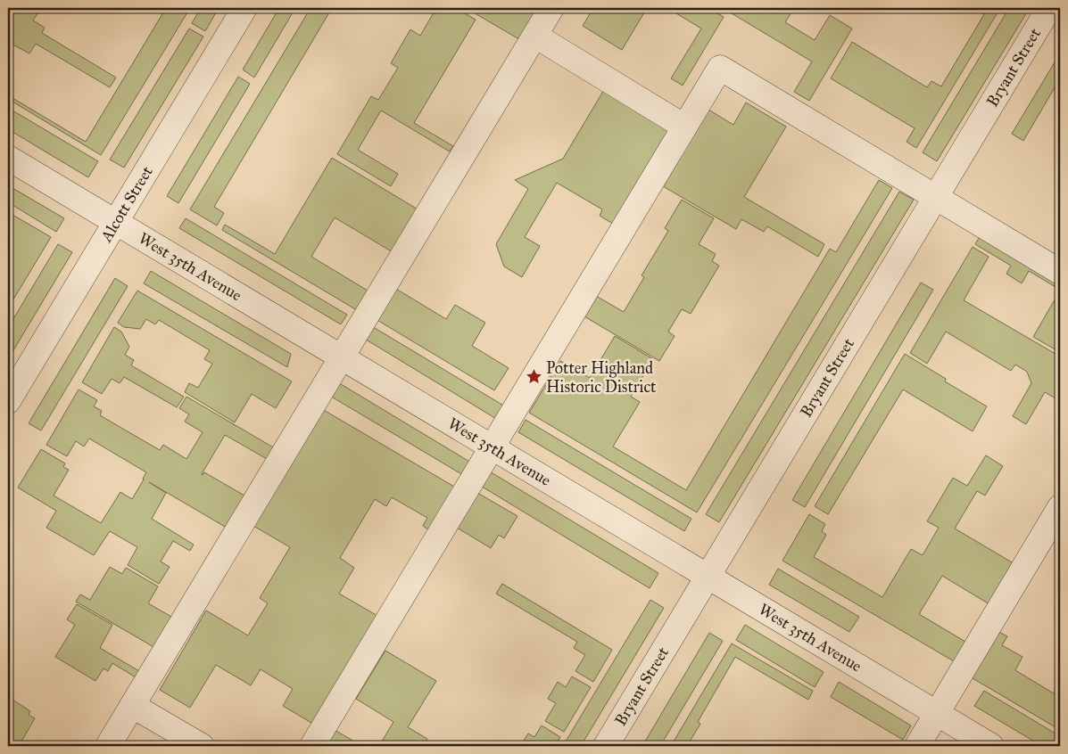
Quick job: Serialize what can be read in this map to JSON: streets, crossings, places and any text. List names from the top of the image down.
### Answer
{
  "streets": {
    "street": ["Bryant Street", "Alcott Street", "West 35th Avenue"]
  },
  "crossings": [
    ["Bryant Street", "West 35th Avenue"],
    ["Alcott Street", "West 35th Avenue"]
  ],
  "places": {
    "place": ["Potter Highland Historic District"]
  }
}
